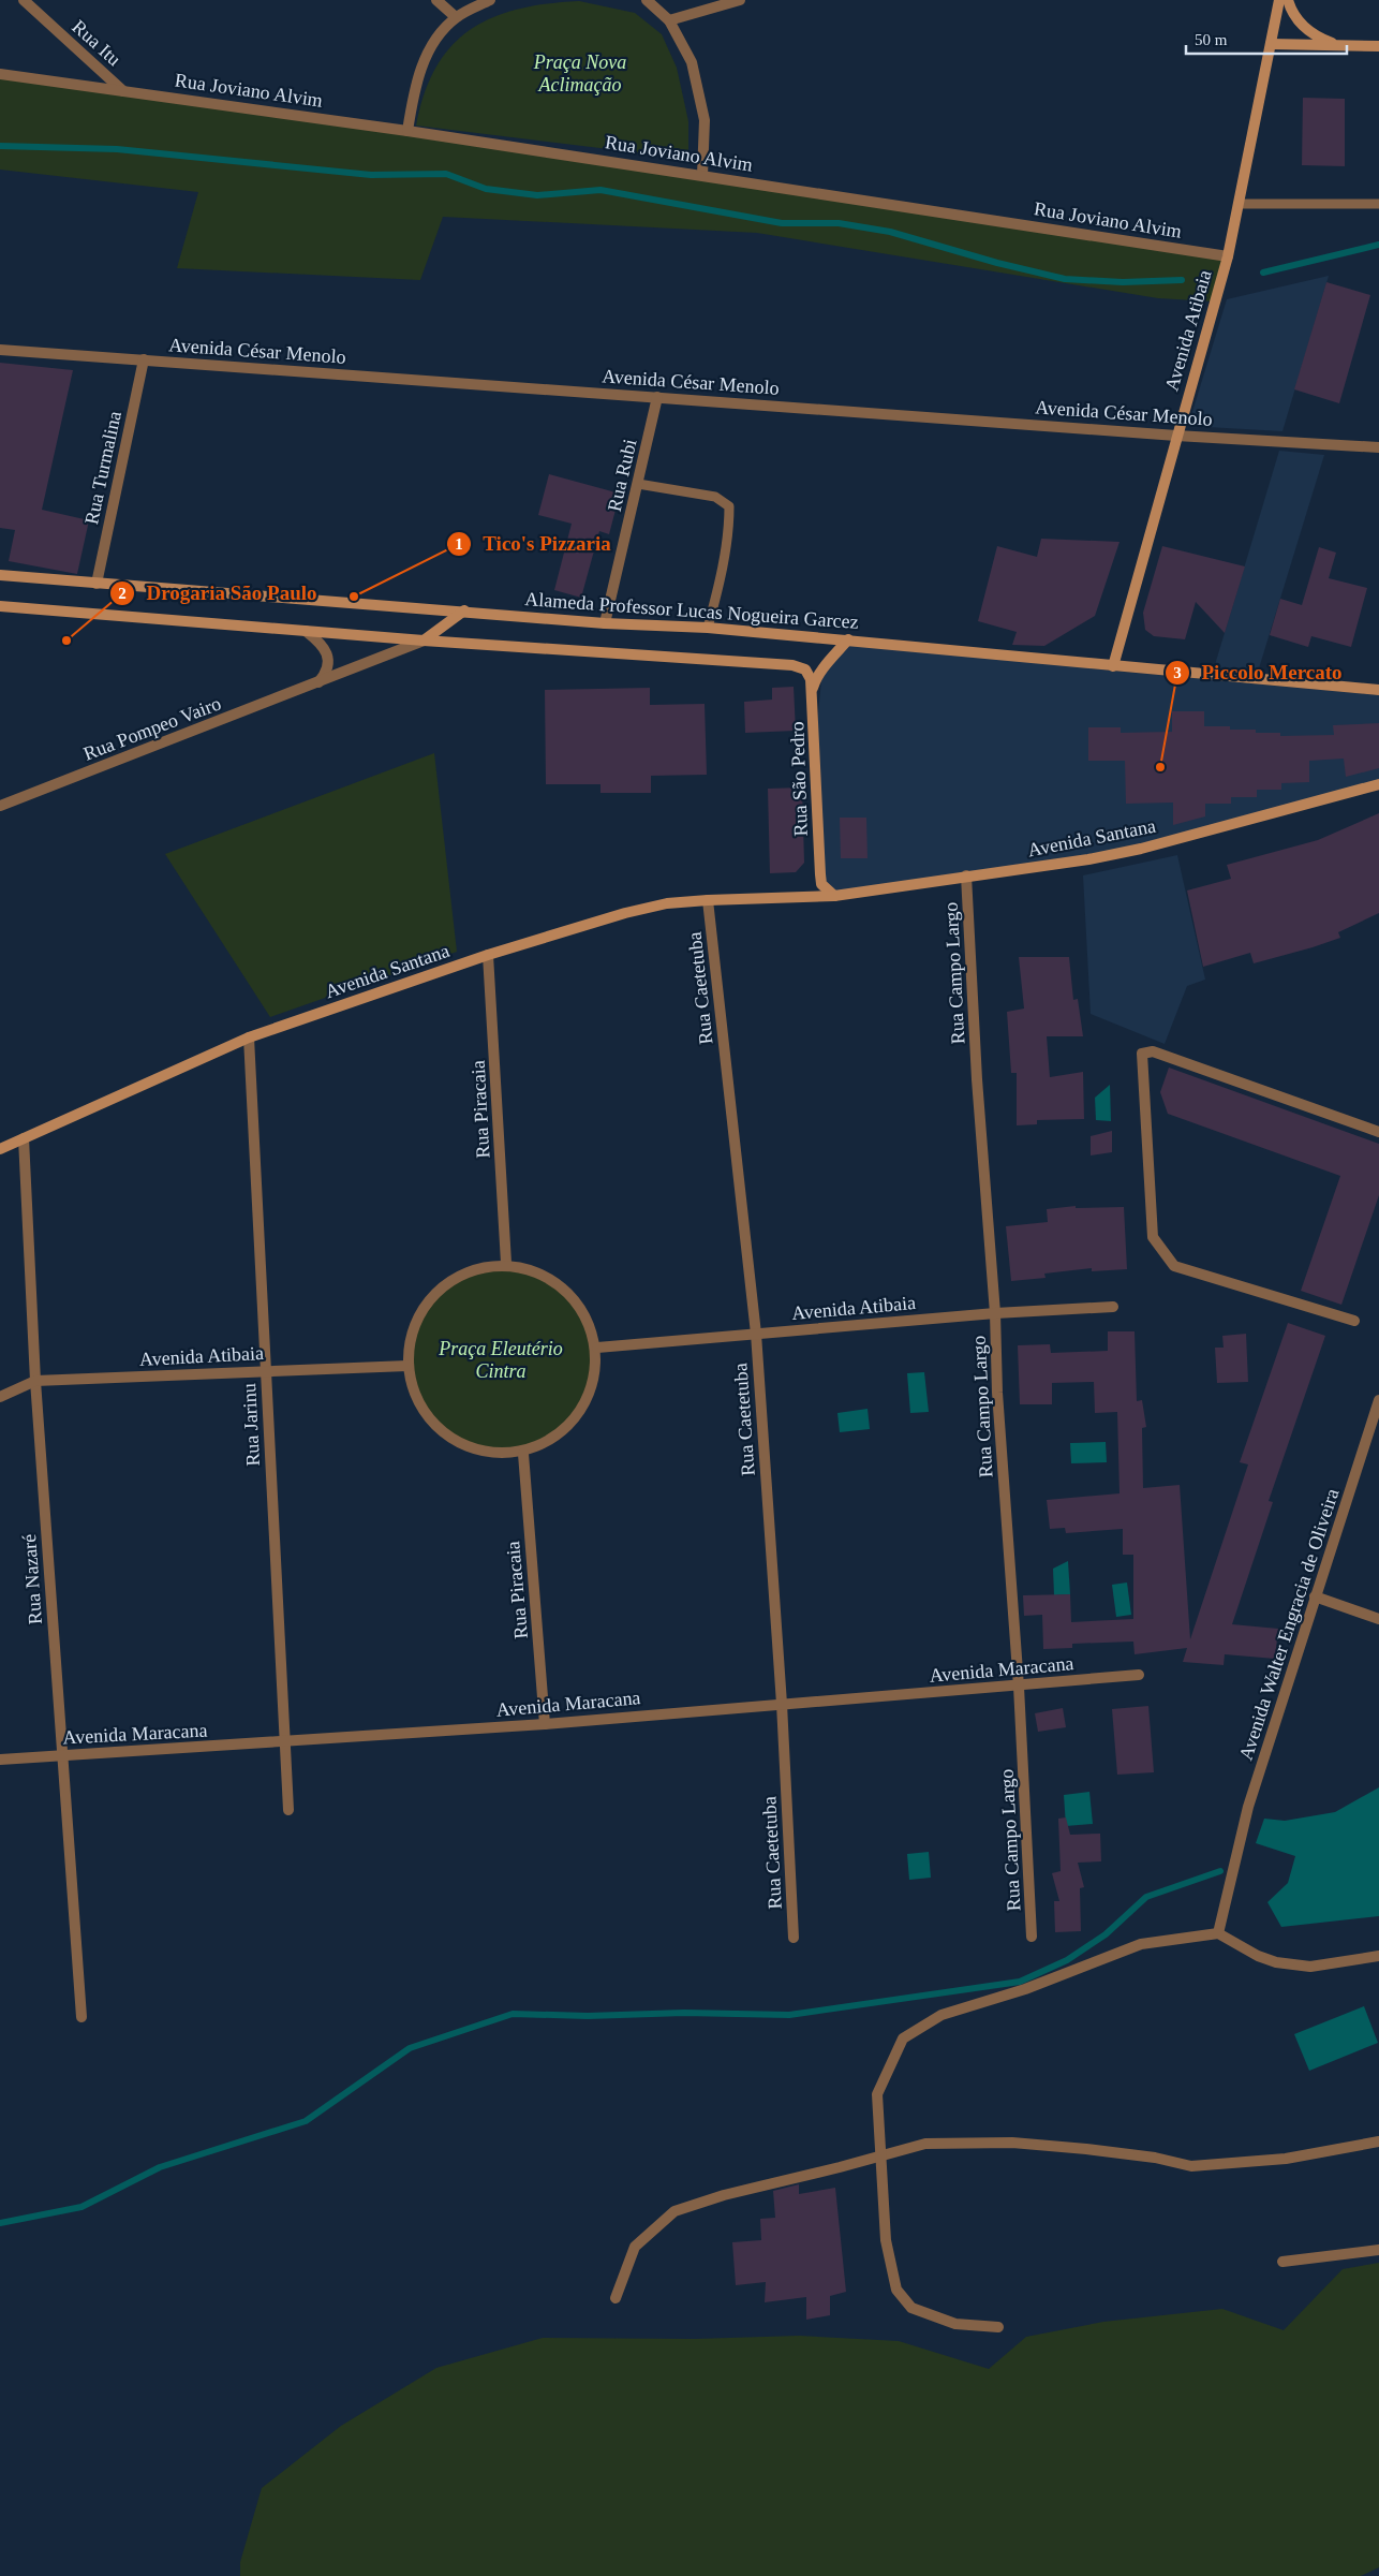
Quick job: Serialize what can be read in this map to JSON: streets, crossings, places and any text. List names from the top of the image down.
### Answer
{
  "streets": {
    "main road": [
      "Avenida Atibaia",
      "Alameda Professor Lucas Nogueira Garcez",
      "Rua São Pedro",
      "Avenida Santana"
    ],
    "street": [
      "Rua Itu",
      "Rua Joviano Alvim",
      "Avenida César Menolo",
      "Rua Turmalina",
      "Rua Rubi",
      "Rua Pompeo Vairo",
      "Rua Campo Largo",
      "Rua Caetetuba",
      "Rua Piracaia",
      "Rua Jarinu",
      "Rua Nazaré",
      "Avenida Walter Engracia de Oliveira",
      "Avenida Maracana"
    ]
  },
  "crossings": [
    ["Rua Itu", "Rua Joviano Alvim"],
    ["Rua Joviano Alvim", "Avenida Atibaia"],
    ["Avenida Atibaia", "Avenida César Menolo"],
    ["Avenida Atibaia", "Alameda Professor Lucas Nogueira Garcez"],
    ["Avenida Atibaia", "Rua Campo Largo"],
    ["Avenida Atibaia", "Rua Caetetuba"],
    ["Avenida Atibaia", "Rua Piracaia"],
    ["Avenida Atibaia", "Rua Jarinu"],
    ["Avenida Atibaia", "Rua Nazaré"],
    ["Avenida César Menolo", "Rua Turmalina"],
    ["Avenida César Menolo", "Rua Rubi"],
    ["Rua Turmalina", "Alameda Professor Lucas Nogueira Garcez"],
    ["Rua Rubi", "Alameda Professor Lucas Nogueira Garcez"],
    ["Rua Pompeo Vairo", "Rua São Pedro"],
    ["Avenida Santana", "Rua Campo Largo"],
    ["Avenida Santana", "Rua Caetetuba"],
    ["Avenida Santana", "Rua Piracaia"],
    ["Avenida Santana", "Rua Jarinu"],
    ["Avenida Santana", "Rua Nazaré"],
    ["Rua Campo Largo", "Avenida Maracana"],
    ["Rua Caetetuba", "Avenida Maracana"],
    ["Rua Piracaia", "Avenida Maracana"],
    ["Rua Jarinu", "Avenida Maracana"],
    ["Rua Nazaré", "Avenida Maracana"]
  ],
  "parks": ["Praça Nova Aclimação", "Praça Eleutério Cintra"],
  "places": ["Tico's Pizzaria", "Drogaria São Paulo", "Piccolo Mercato"],
  "scale_bar": "50 m"
}
